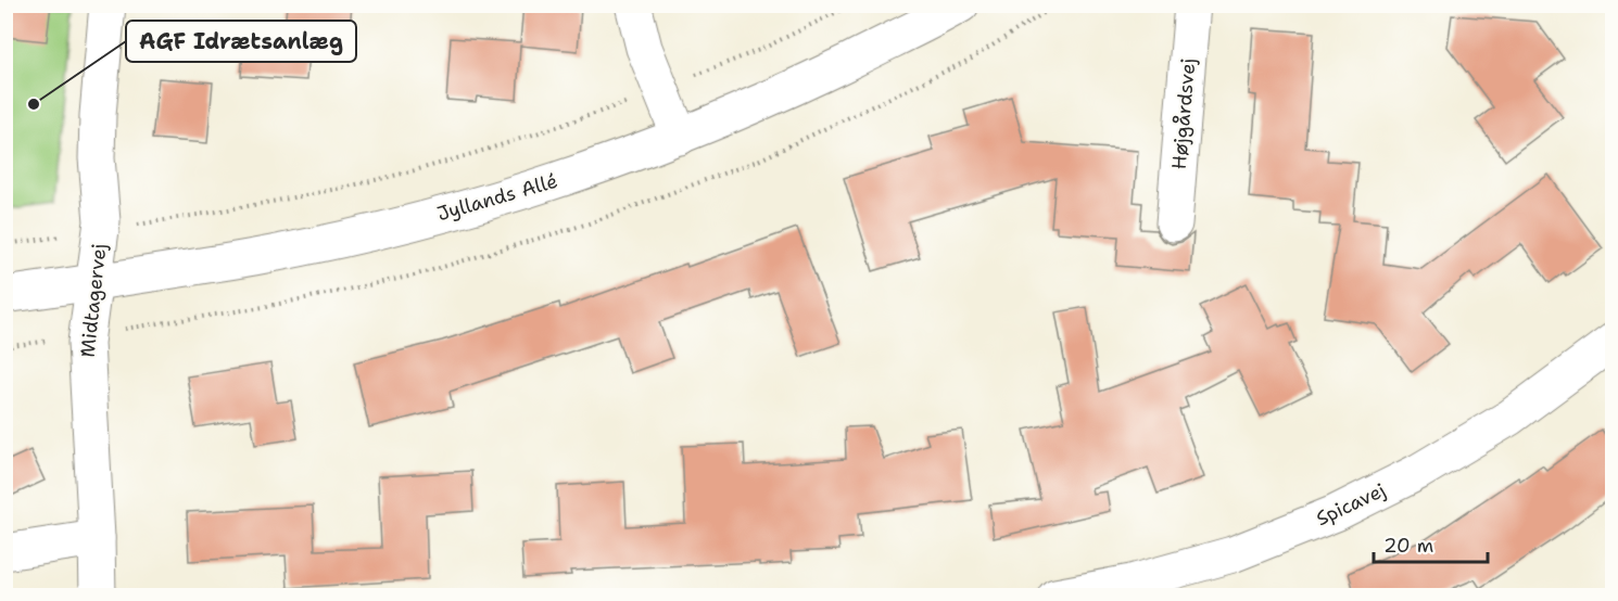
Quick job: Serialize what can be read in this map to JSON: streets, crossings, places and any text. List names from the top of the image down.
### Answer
{
  "streets": {
    "street": [
      "Højgårdsvej",
      "Jyllands Allé",
      "Midtagervej",
      "Spicavej"
    ]
  },
  "crossings": [
    ["Jyllands Allé", "Midtagervej"]
  ],
  "places": ["AGF Idrætsanlæg"],
  "scale_bar": "20 m"
}
